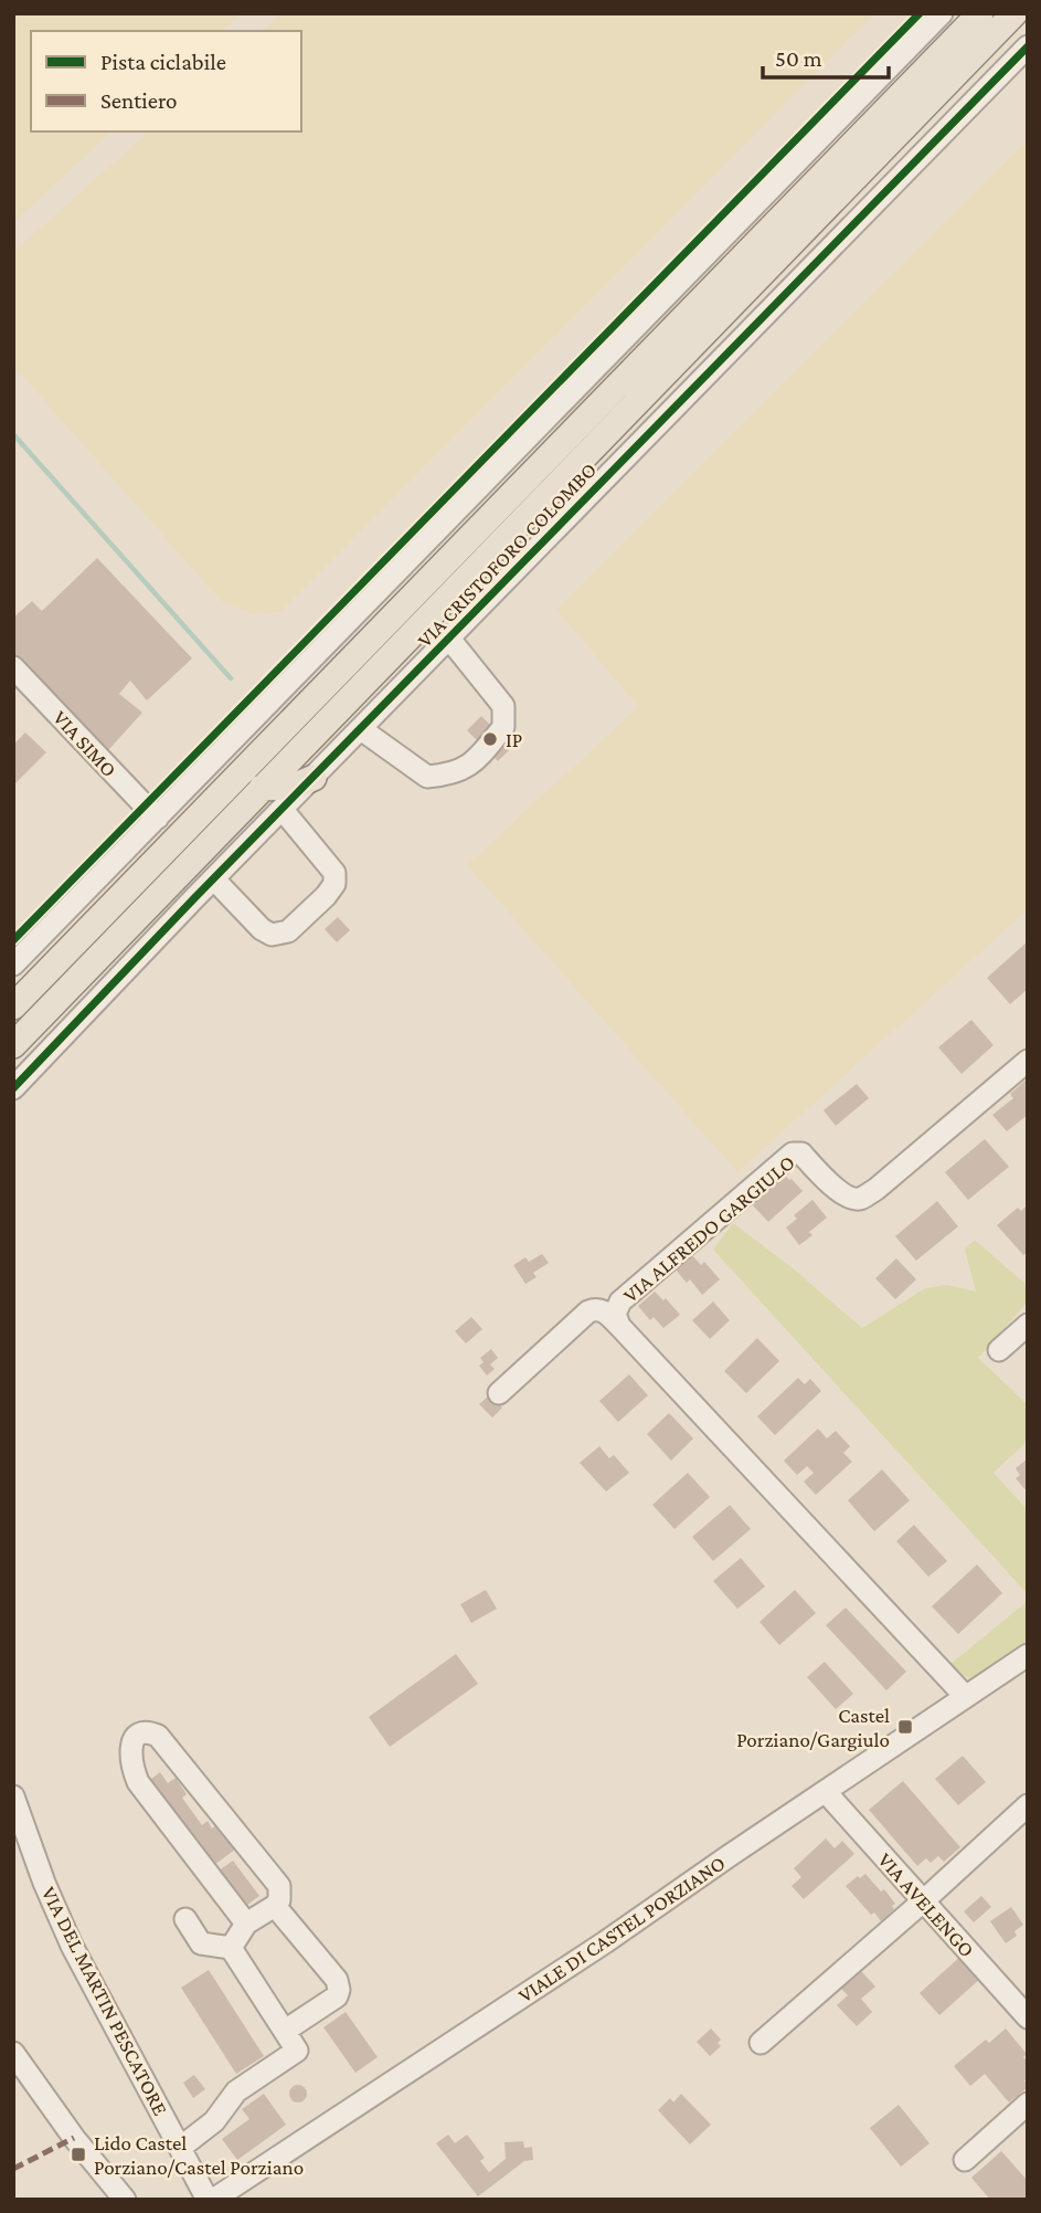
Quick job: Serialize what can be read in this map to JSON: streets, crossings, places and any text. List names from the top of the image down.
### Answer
{
  "streets": {
    "main road": ["VIA CRISTOFORO COLOMBO"],
    "street": [
      "VIA SIMO",
      "VIA ALFREDO GARGIULO",
      "VIA AVELENGO",
      "VIALE DI CASTEL PORZIANO",
      "VIA DEL MARTIN PESCATORE"
    ]
  },
  "crossings": [
    ["VIA ALFREDO GARGIULO", "VIALE DI CASTEL PORZIANO"],
    ["VIA AVELENGO", "VIALE DI CASTEL PORZIANO"],
    ["VIALE DI CASTEL PORZIANO", "VIA DEL MARTIN PESCATORE"]
  ],
  "places": {
    "other": ["IP"],
    "transit": ["Castel Porziano/Gargiulo", "Lido Castel Porziano/Castel Porziano"]
  },
  "legend": ["Pista ciclabile", "Sentiero"],
  "scale_bar": "50 m"
}
